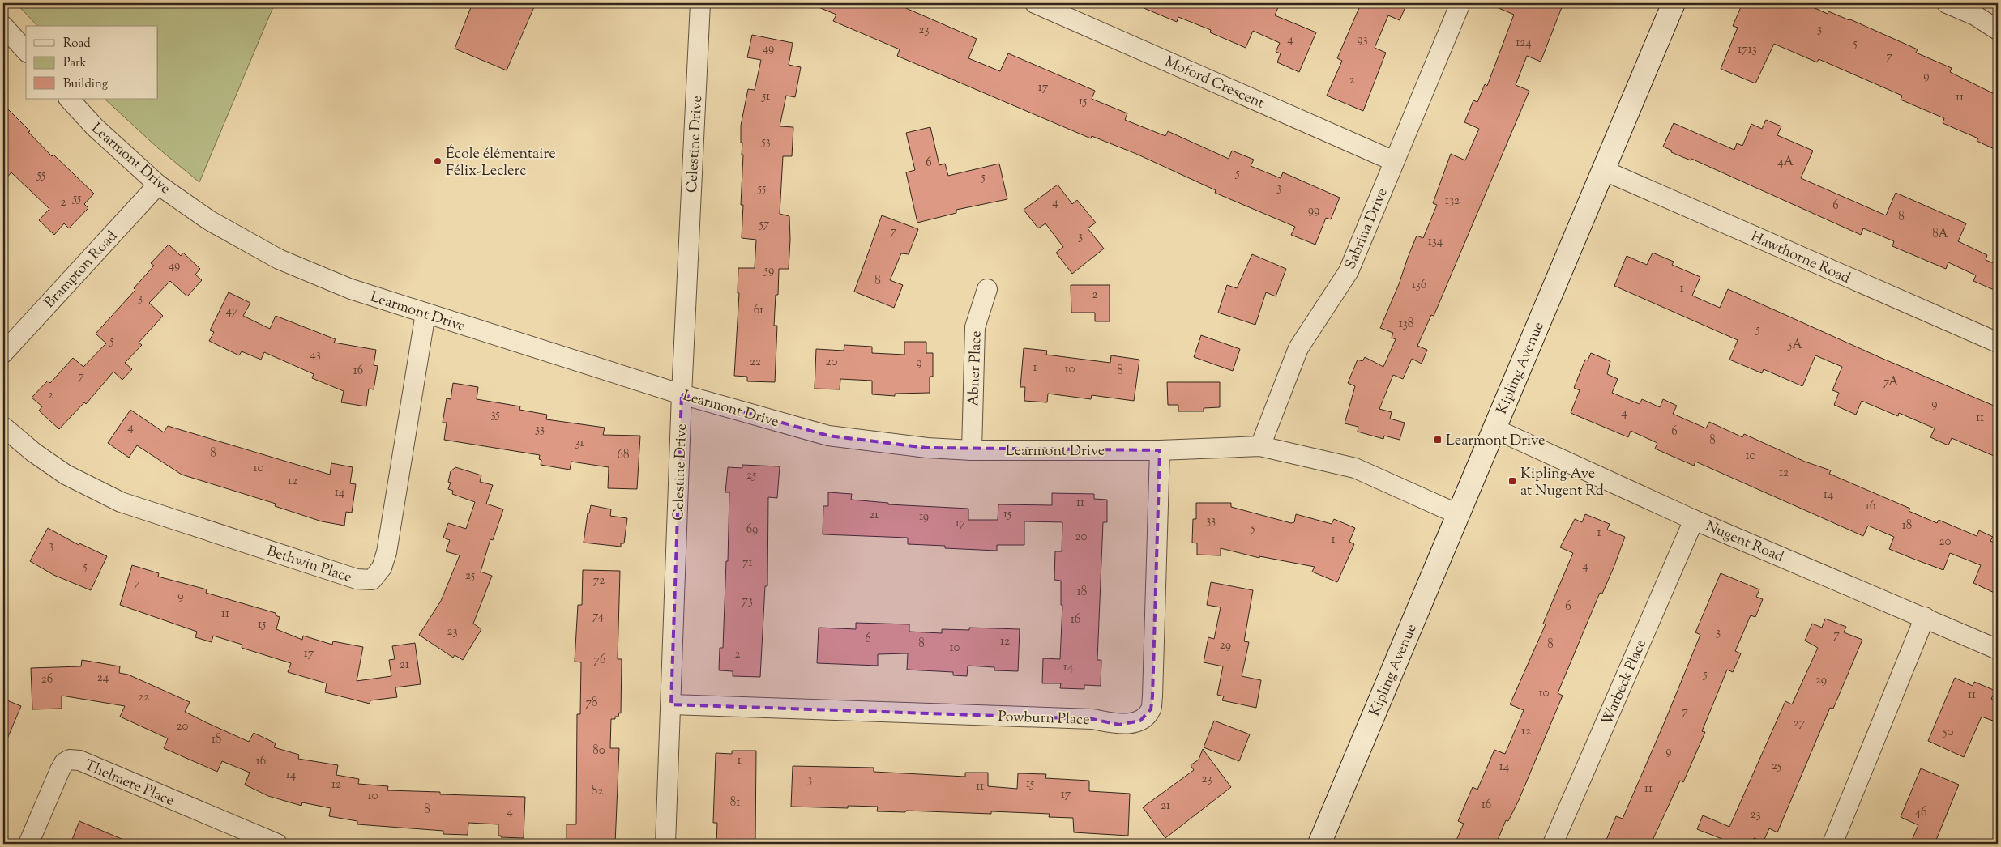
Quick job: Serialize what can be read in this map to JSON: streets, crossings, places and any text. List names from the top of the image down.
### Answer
{
  "streets": {
    "main road": ["Kipling Avenue"],
    "street": [
      "Moford Crescent",
      "Celestine Drive",
      "Learmont Drive",
      "Sabrina Drive",
      "Hawthorne Road",
      "Brampton Road",
      "Abner Place",
      "Nugent Road",
      "Bethwin Place",
      "Warbeck Place",
      "Powburn Place",
      "Thelmere Place"
    ]
  },
  "crossings": [
    ["Moford Crescent", "Sabrina Drive"],
    ["Celestine Drive", "Learmont Drive"],
    ["Celestine Drive", "Powburn Place"],
    ["Learmont Drive", "Sabrina Drive"],
    ["Learmont Drive", "Brampton Road"],
    ["Learmont Drive", "Kipling Avenue"],
    ["Learmont Drive", "Abner Place"],
    ["Learmont Drive", "Bethwin Place"],
    ["Learmont Drive", "Powburn Place"],
    ["Hawthorne Road", "Kipling Avenue"],
    ["Kipling Avenue", "Nugent Road"],
    ["Nugent Road", "Warbeck Place"]
  ],
  "places": {
    "other": ["École élémentaire Félix-Leclerc"],
    "transit": ["Learmont Drive", "Kipling Ave at Nugent Rd"]
  },
  "house_numbers": [
    "3",
    "23",
    "4",
    "93",
    "124",
    "5",
    "49",
    "1713",
    "7",
    "9",
    "2",
    "17",
    "51",
    "11",
    "15",
    "53",
    "4A",
    "6",
    "5",
    "55",
    "5",
    "3",
    "55",
    "55",
    "132",
    "2",
    "4",
    "6",
    "99",
    "8",
    "57",
    "7",
    "8A",
    "3",
    "134",
    "49",
    "59",
    "8",
    "136",
    "1",
    "2",
    "3",
    "61",
    "47",
    "138",
    "5",
    "5",
    "5A",
    "43",
    "22",
    "20",
    "9",
    "1",
    "10",
    "16",
    "8",
    "7",
    "7A",
    "2",
    "9",
    "4",
    "35",
    "11",
    "4",
    "33",
    "6",
    "8",
    "31",
    "8",
    "68",
    "10",
    "10",
    "12",
    "25",
    "12",
    "14",
    "14",
    "11",
    "16",
    "15",
    "21",
    "19",
    "33",
    "17",
    "18",
    "5",
    "69",
    "1",
    "20",
    "1",
    "20",
    "3",
    "71",
    "4",
    "5",
    "25",
    "72",
    "7",
    "18",
    "9",
    "73",
    "6",
    "11",
    "74",
    "16",
    "15",
    "23",
    "3",
    "7",
    "6",
    "12",
    "8",
    "8",
    "29",
    "10",
    "17",
    "2",
    "76",
    "21",
    "14",
    "5",
    "24",
    "26",
    "29",
    "10",
    "11",
    "22",
    "78",
    "7",
    "27",
    "20",
    "12",
    "50",
    "18",
    "80",
    "9",
    "1",
    "16",
    "25",
    "14",
    "14",
    "23",
    "3",
    "15",
    "12",
    "11",
    "11",
    "82",
    "17",
    "10",
    "81",
    "16",
    "21",
    "8",
    "4",
    "46",
    "23"
  ],
  "legend": ["Road", "Park", "Building"]
}
